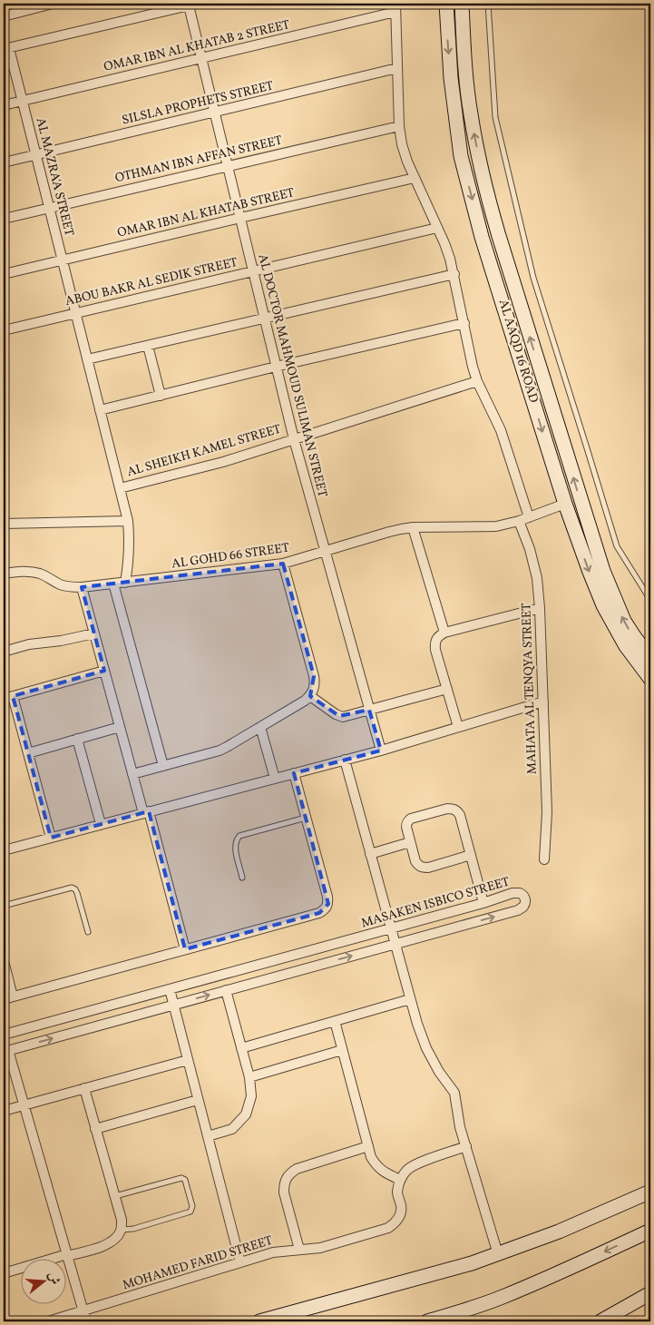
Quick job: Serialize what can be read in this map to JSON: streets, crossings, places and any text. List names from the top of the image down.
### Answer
{
  "streets": {
    "street": [
      "OMAR IBN AL KHATAB 2 STREET",
      "SILSLA PROPHETS STREET",
      "OTHMAN IBN AFFAN STREET",
      "AL MAZRA'A STREET",
      "OMAR IBN AL KHATAB STREET",
      "ABOU BAKR AL SEDIK STREET",
      "AL AAQD 16 ROAD",
      "AL DOCTOR MAHMOUD SULIMAN STREET",
      "AL SHEIKH KAMEL STREET",
      "AL GOHD 66 STREET",
      "MAHATA AL TENQYA STREET",
      "MASAKEN ISBICO STREET",
      "MOHAMED FARID STREET"
    ]
  },
  "crossings": [
    ["OMAR IBN AL KHATAB 2 STREET", "AL MAZRA'A STREET"],
    ["OMAR IBN AL KHATAB 2 STREET", "AL DOCTOR MAHMOUD SULIMAN STREET"],
    ["SILSLA PROPHETS STREET", "AL MAZRA'A STREET"],
    ["SILSLA PROPHETS STREET", "AL DOCTOR MAHMOUD SULIMAN STREET"],
    ["OTHMAN IBN AFFAN STREET", "AL MAZRA'A STREET"],
    ["OTHMAN IBN AFFAN STREET", "AL DOCTOR MAHMOUD SULIMAN STREET"],
    ["AL MAZRA'A STREET", "OMAR IBN AL KHATAB STREET"],
    ["AL MAZRA'A STREET", "ABOU BAKR AL SEDIK STREET"],
    ["AL MAZRA'A STREET", "AL SHEIKH KAMEL STREET"],
    ["AL MAZRA'A STREET", "AL GOHD 66 STREET"],
    ["OMAR IBN AL KHATAB STREET", "AL DOCTOR MAHMOUD SULIMAN STREET"],
    ["ABOU BAKR AL SEDIK STREET", "AL DOCTOR MAHMOUD SULIMAN STREET"],
    ["AL AAQD 16 ROAD", "AL GOHD 66 STREET"],
    ["AL DOCTOR MAHMOUD SULIMAN STREET", "AL SHEIKH KAMEL STREET"],
    ["AL DOCTOR MAHMOUD SULIMAN STREET", "AL GOHD 66 STREET"],
    ["AL GOHD 66 STREET", "MAHATA AL TENQYA STREET"]
  ],
  "north": "right"
}
